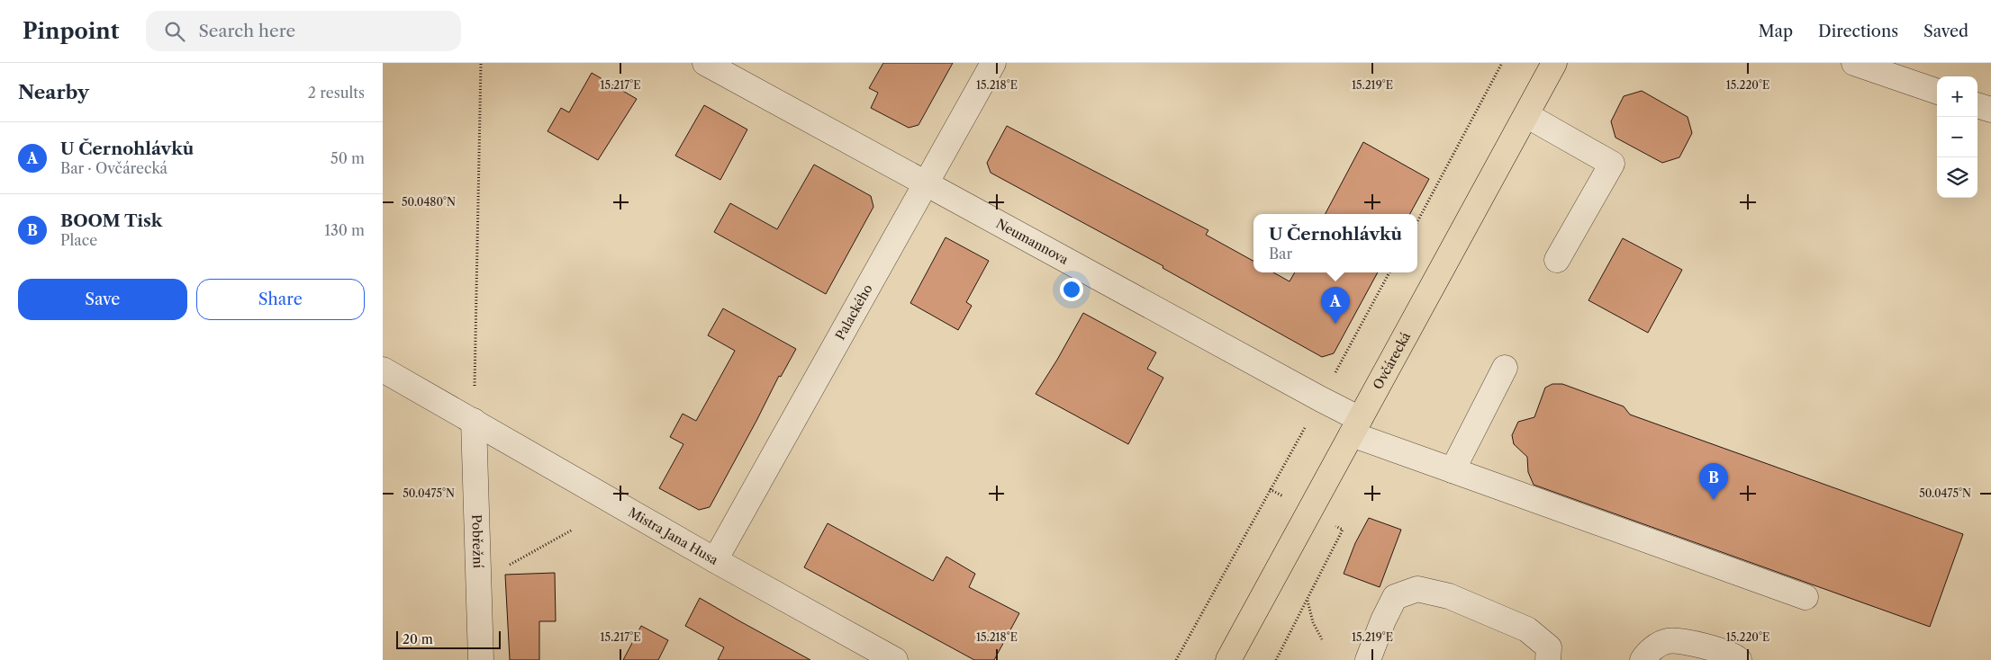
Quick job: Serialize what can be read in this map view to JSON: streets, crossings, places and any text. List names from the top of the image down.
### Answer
{
  "streets": {
    "main road": ["Ovčárecká"],
    "street": [
      "Neumannova",
      "Palackého",
      "Mistra Jana Husa",
      "Pobřežní"
    ]
  },
  "crossings": [
    ["Neumannova", "Palackého"],
    ["Neumannova", "Ovčárecká"],
    ["Palackého", "Mistra Jana Husa"],
    ["Mistra Jana Husa", "Pobřežní"]
  ],
  "scale_bar": "20 m",
  "page": {
    "header": "Pinpoint",
    "search": "Search here",
    "nav": ["Map", "Directions", "Saved"],
    "heading": ["Nearby", "2 results"],
    "map_buttons": ["+", "−"],
    "list": [
      {
        "mark": "A",
        "name": "U Černohlávků",
        "note": "Bar · Ovčárecká",
        "value": "50 m"
      },
      {
        "mark": "B",
        "name": "BOOM Tisk",
        "note": "Place",
        "value": "130 m"
      }
    ],
    "popup": ["U Černohlávků", "Bar"],
    "buttons": ["Save", "Share"],
    "pins": ["A", "B"],
    "scale": "20 m"
  },
  "coordinates": [
    "15.217°E",
    "15.218°E",
    "15.219°E",
    "15.220°E",
    "50.0480°N",
    "50.0475°N"
  ]
}
